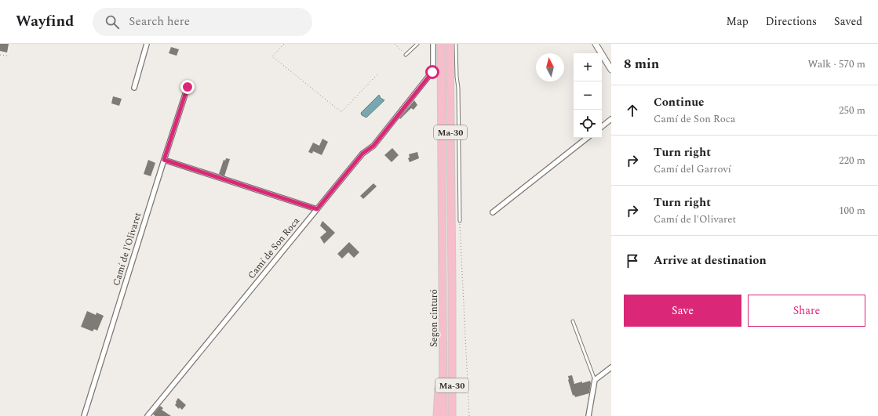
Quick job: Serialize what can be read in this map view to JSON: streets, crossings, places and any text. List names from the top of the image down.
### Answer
{
  "streets": {
    "highway": ["Ma-30", "Segon cinturó"],
    "street": ["Camí de Son Roca", "Camí de l'Olivaret"]
  },
  "north": "top",
  "page": {
    "header": "Wayfind",
    "search": "Search here",
    "nav": ["Map", "Directions", "Saved"],
    "heading": ["8 min", "Walk · 570 m"],
    "map_buttons": ["+", "−"],
    "list": [
      ["Continue", "Camí de Son Roca", "250 m"],
      ["Turn right", "Camí del Garroví", "220 m"],
      ["Turn right", "Camí de l'Olivaret", "100 m"],
      "Arrive at destination"
    ],
    "buttons": ["Save", "Share"]
  }
}
